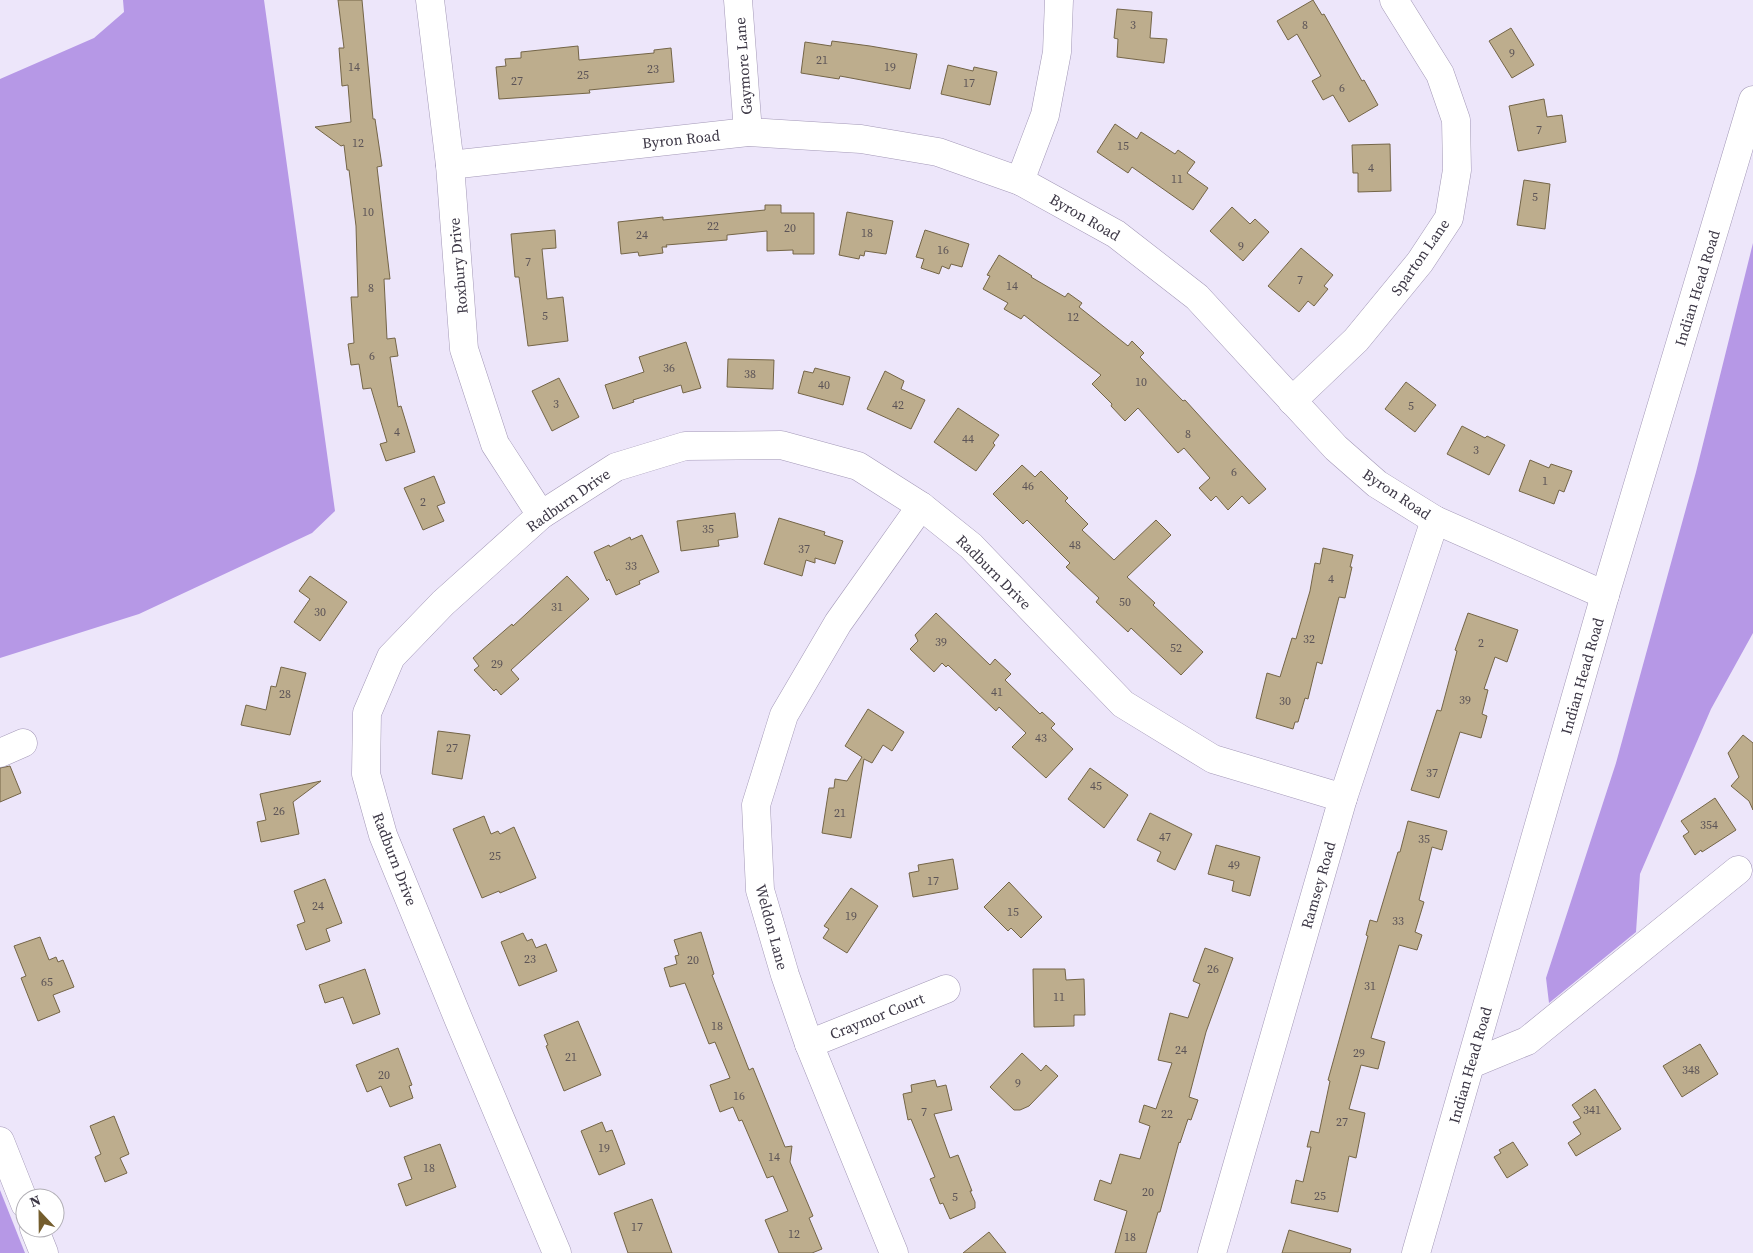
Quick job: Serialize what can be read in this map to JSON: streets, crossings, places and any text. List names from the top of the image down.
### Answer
{
  "streets": {
    "street": [
      "Gaymore Lane",
      "Byron Road",
      "Sparton Lane",
      "Roxbury Drive",
      "Indian Head Road",
      "Radburn Drive",
      "Ramsey Road",
      "Weldon Lane",
      "Craymor Court"
    ]
  },
  "crossings": [
    ["Gaymore Lane", "Byron Road"],
    ["Byron Road", "Sparton Lane"],
    ["Byron Road", "Roxbury Drive"],
    ["Byron Road", "Indian Head Road"],
    ["Byron Road", "Ramsey Road"],
    ["Roxbury Drive", "Radburn Drive"],
    ["Radburn Drive", "Ramsey Road"],
    ["Radburn Drive", "Weldon Lane"],
    ["Weldon Lane", "Craymor Court"]
  ],
  "house_numbers": [
    "3",
    "8",
    "9",
    "21",
    "14",
    "19",
    "23",
    "25",
    "27",
    "17",
    "6",
    "7",
    "12",
    "15",
    "4",
    "11",
    "5",
    "10",
    "22",
    "20",
    "18",
    "24",
    "9",
    "16",
    "7",
    "7",
    "14",
    "8",
    "5",
    "12",
    "6",
    "36",
    "38",
    "10",
    "40",
    "3",
    "42",
    "5",
    "4",
    "8",
    "44",
    "3",
    "6",
    "1",
    "46",
    "2",
    "35",
    "48",
    "37",
    "33",
    "4",
    "50",
    "31",
    "30",
    "32",
    "39",
    "2",
    "52",
    "29",
    "41",
    "28",
    "39",
    "30",
    "43",
    "27",
    "37",
    "45",
    "26",
    "21",
    "354",
    "47",
    "35",
    "25",
    "49",
    "17",
    "24",
    "15",
    "19",
    "33",
    "23",
    "20",
    "26",
    "65",
    "31",
    "11",
    "18",
    "24",
    "29",
    "21",
    "348",
    "20",
    "9",
    "16",
    "341",
    "7",
    "22",
    "27",
    "19",
    "14",
    "18",
    "20",
    "25",
    "5",
    "17",
    "12",
    "18"
  ],
  "north": "top"
}
